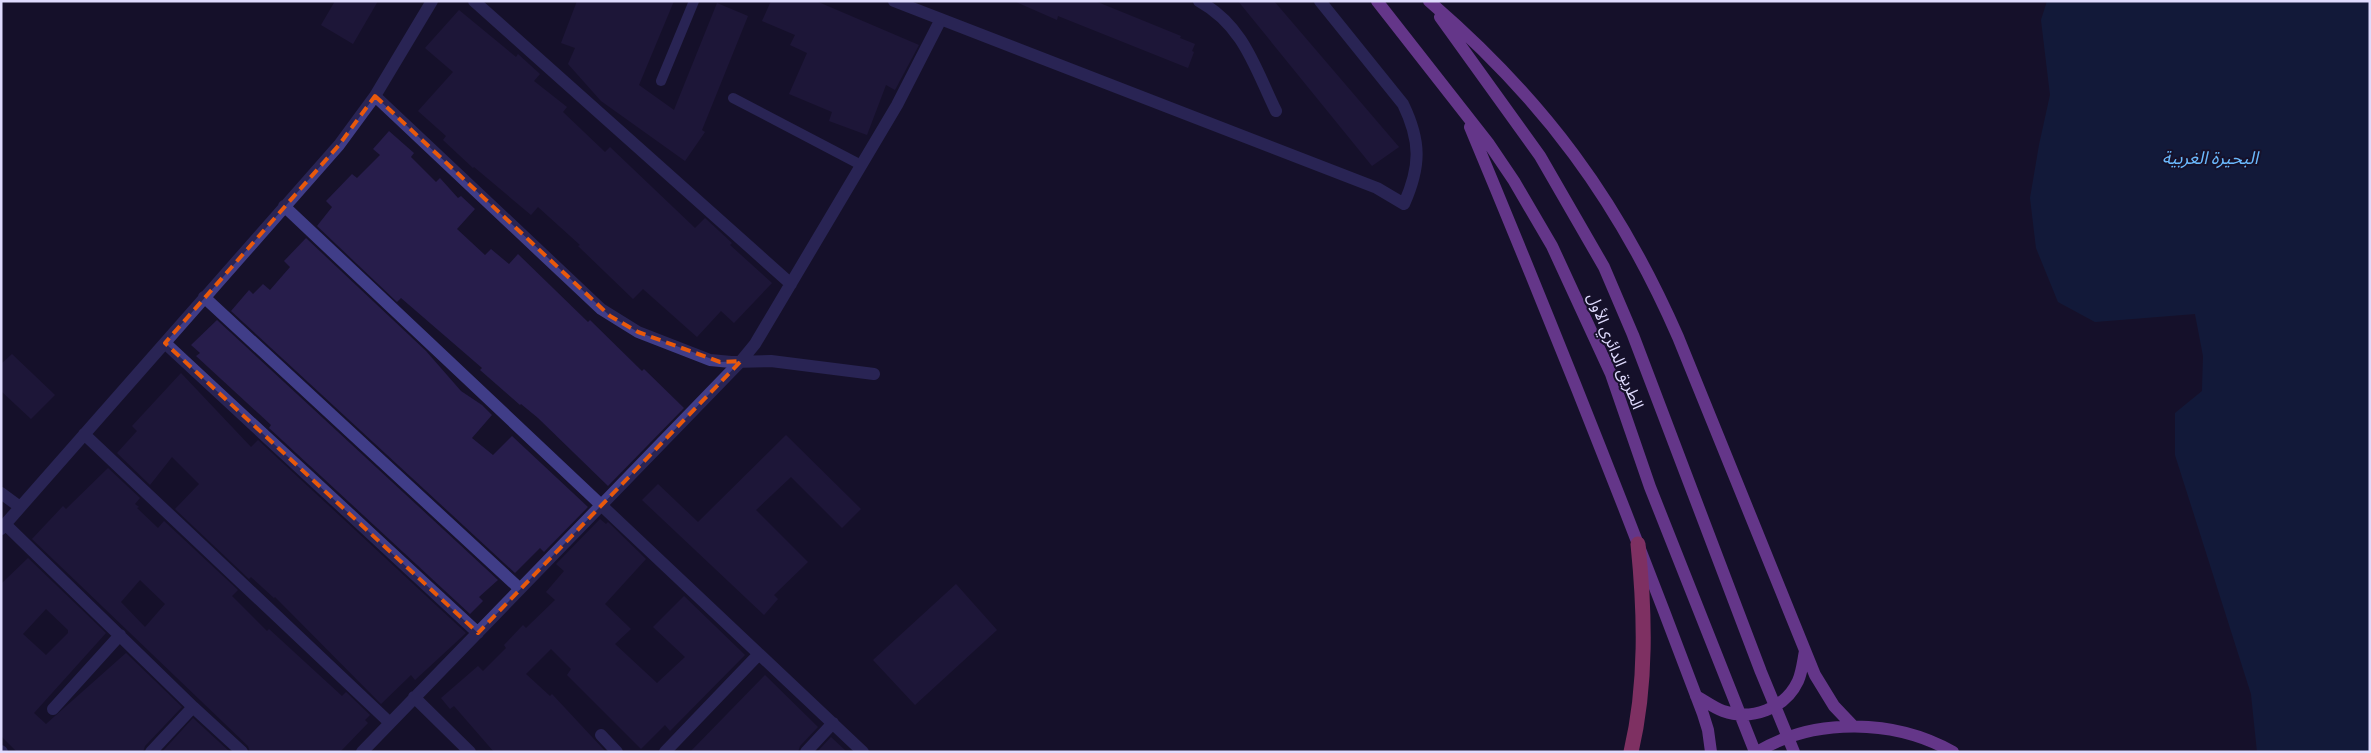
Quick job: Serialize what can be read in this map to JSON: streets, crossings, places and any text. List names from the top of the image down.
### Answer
{
  "streets": {
    "main road": ["الطريق الدائري الأول"]
  },
  "water": ["البحيرة الغربية"]
}
